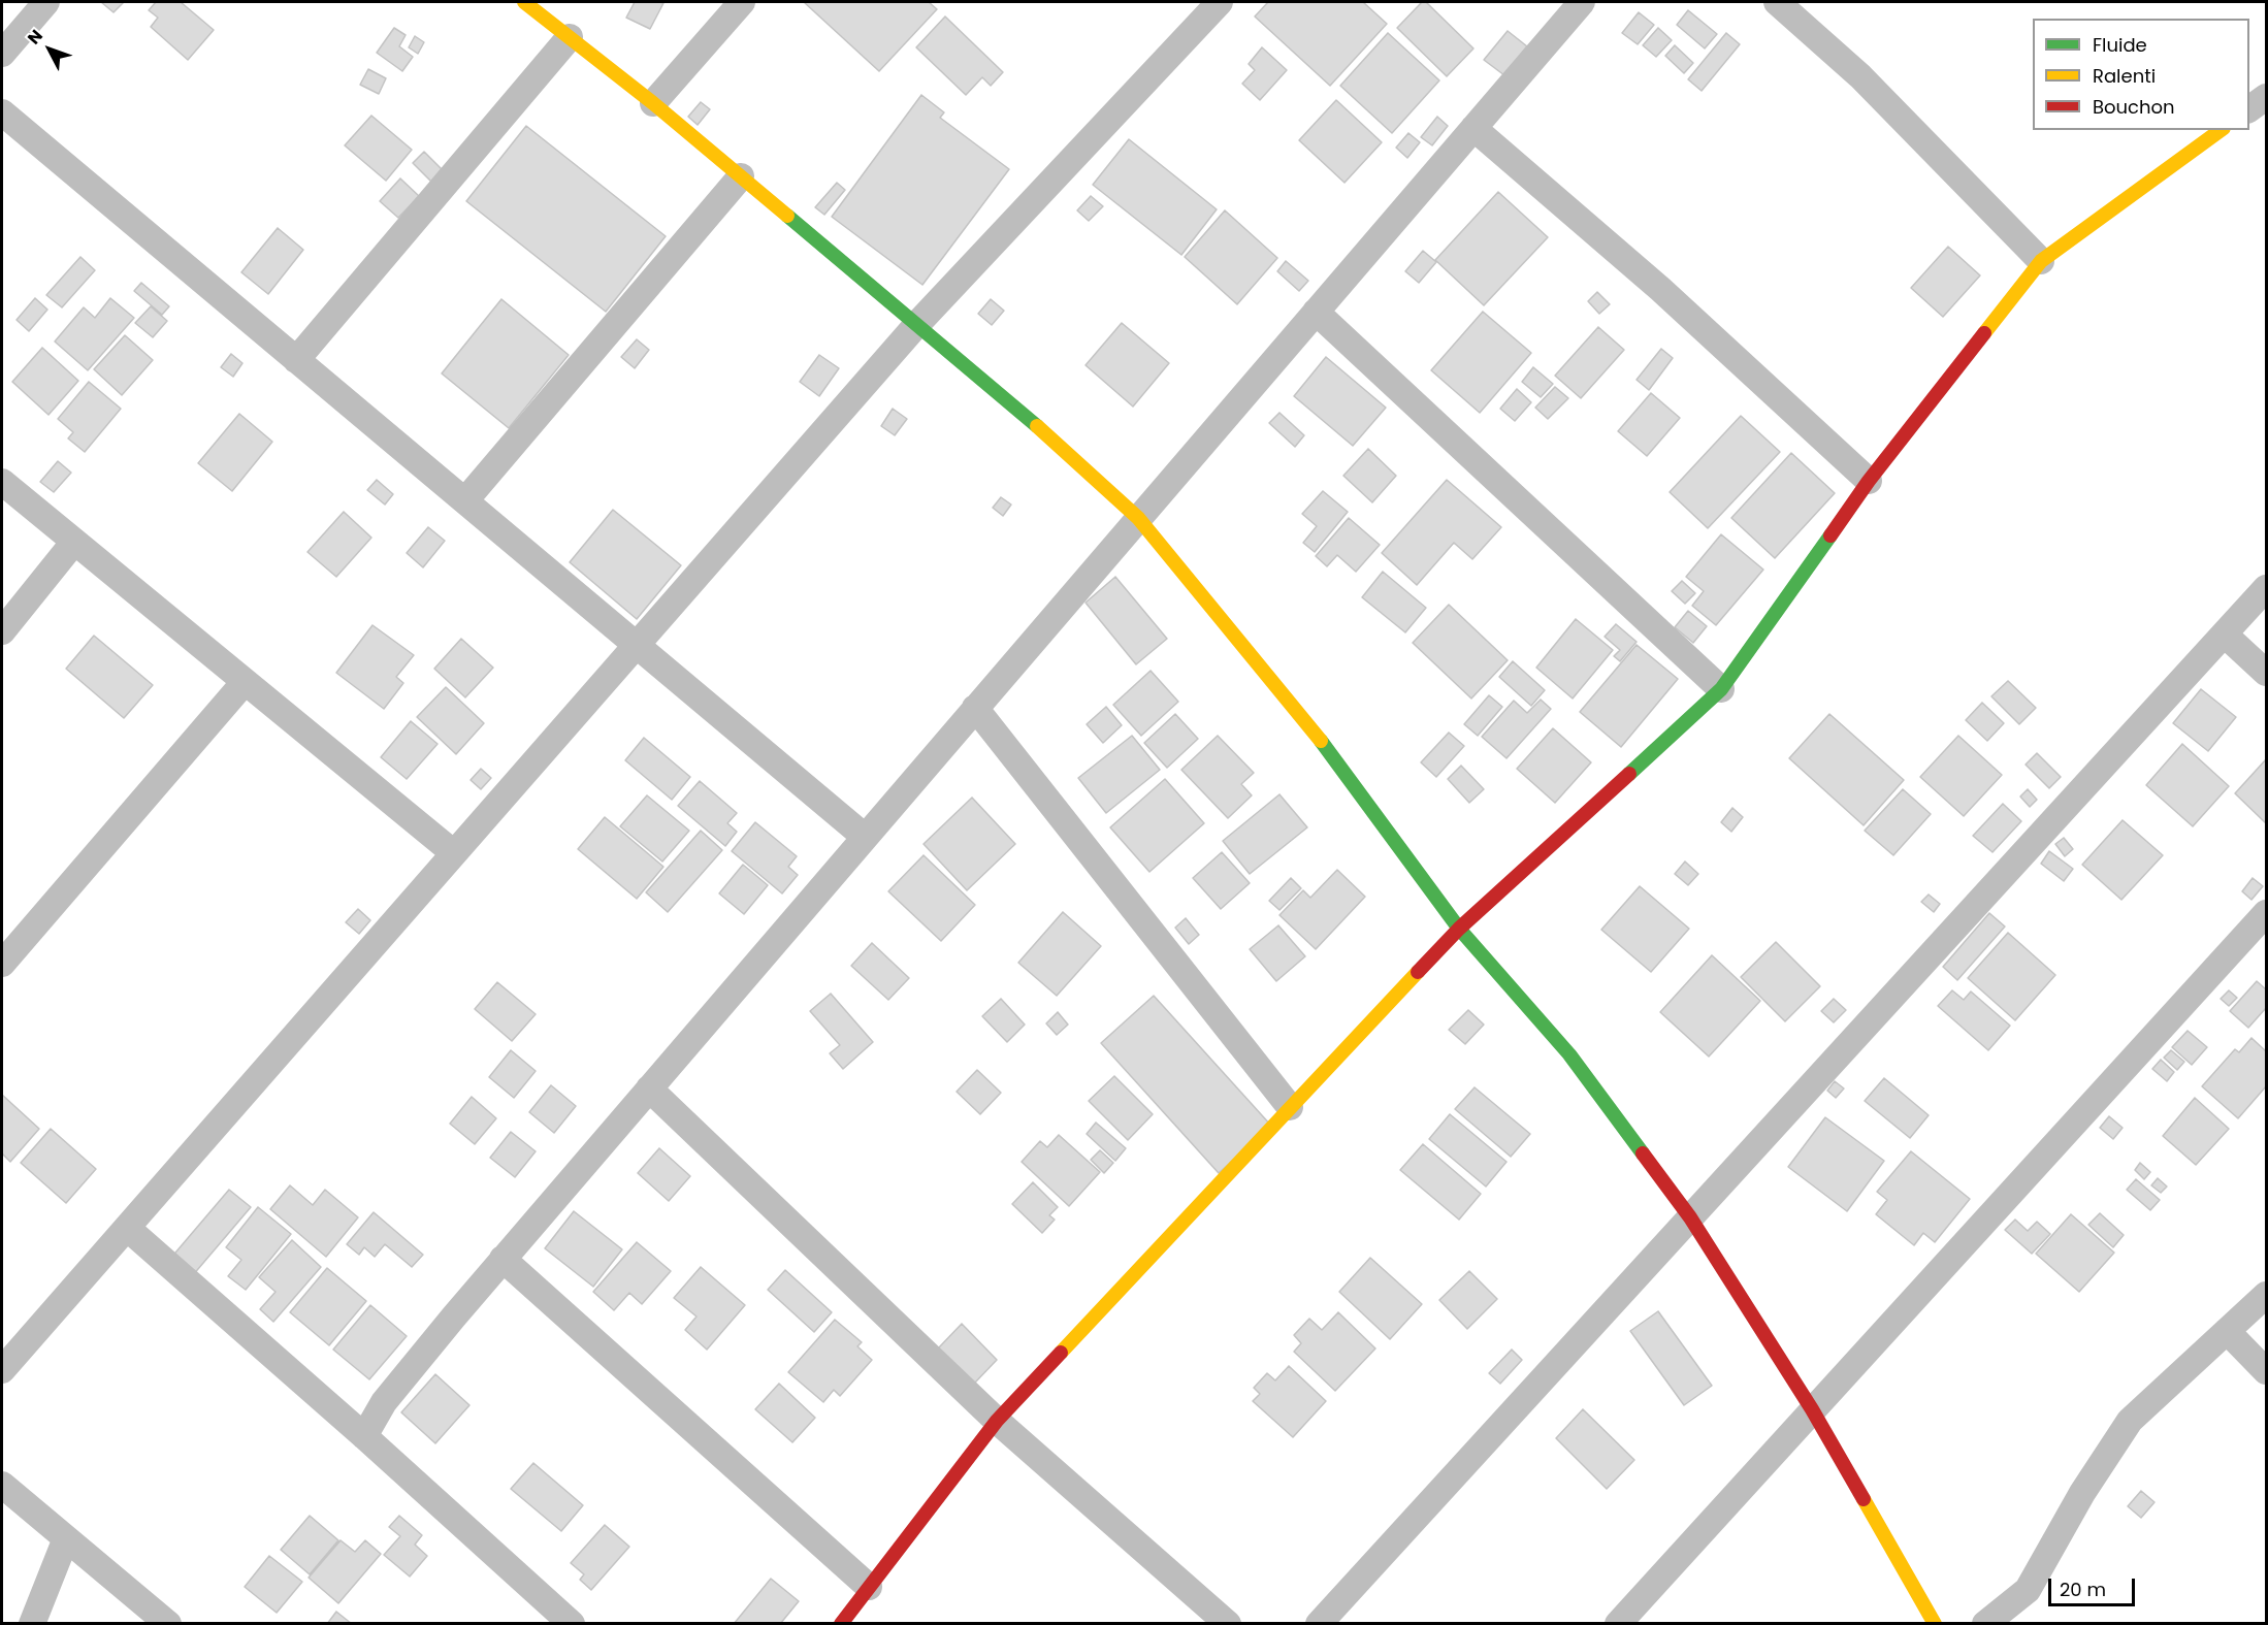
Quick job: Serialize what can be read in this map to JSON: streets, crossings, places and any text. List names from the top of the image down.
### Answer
{
  "legend": ["Fluide", "Ralenti", "Bouchon"],
  "scale_bar": "20 m",
  "north": "top left"
}
